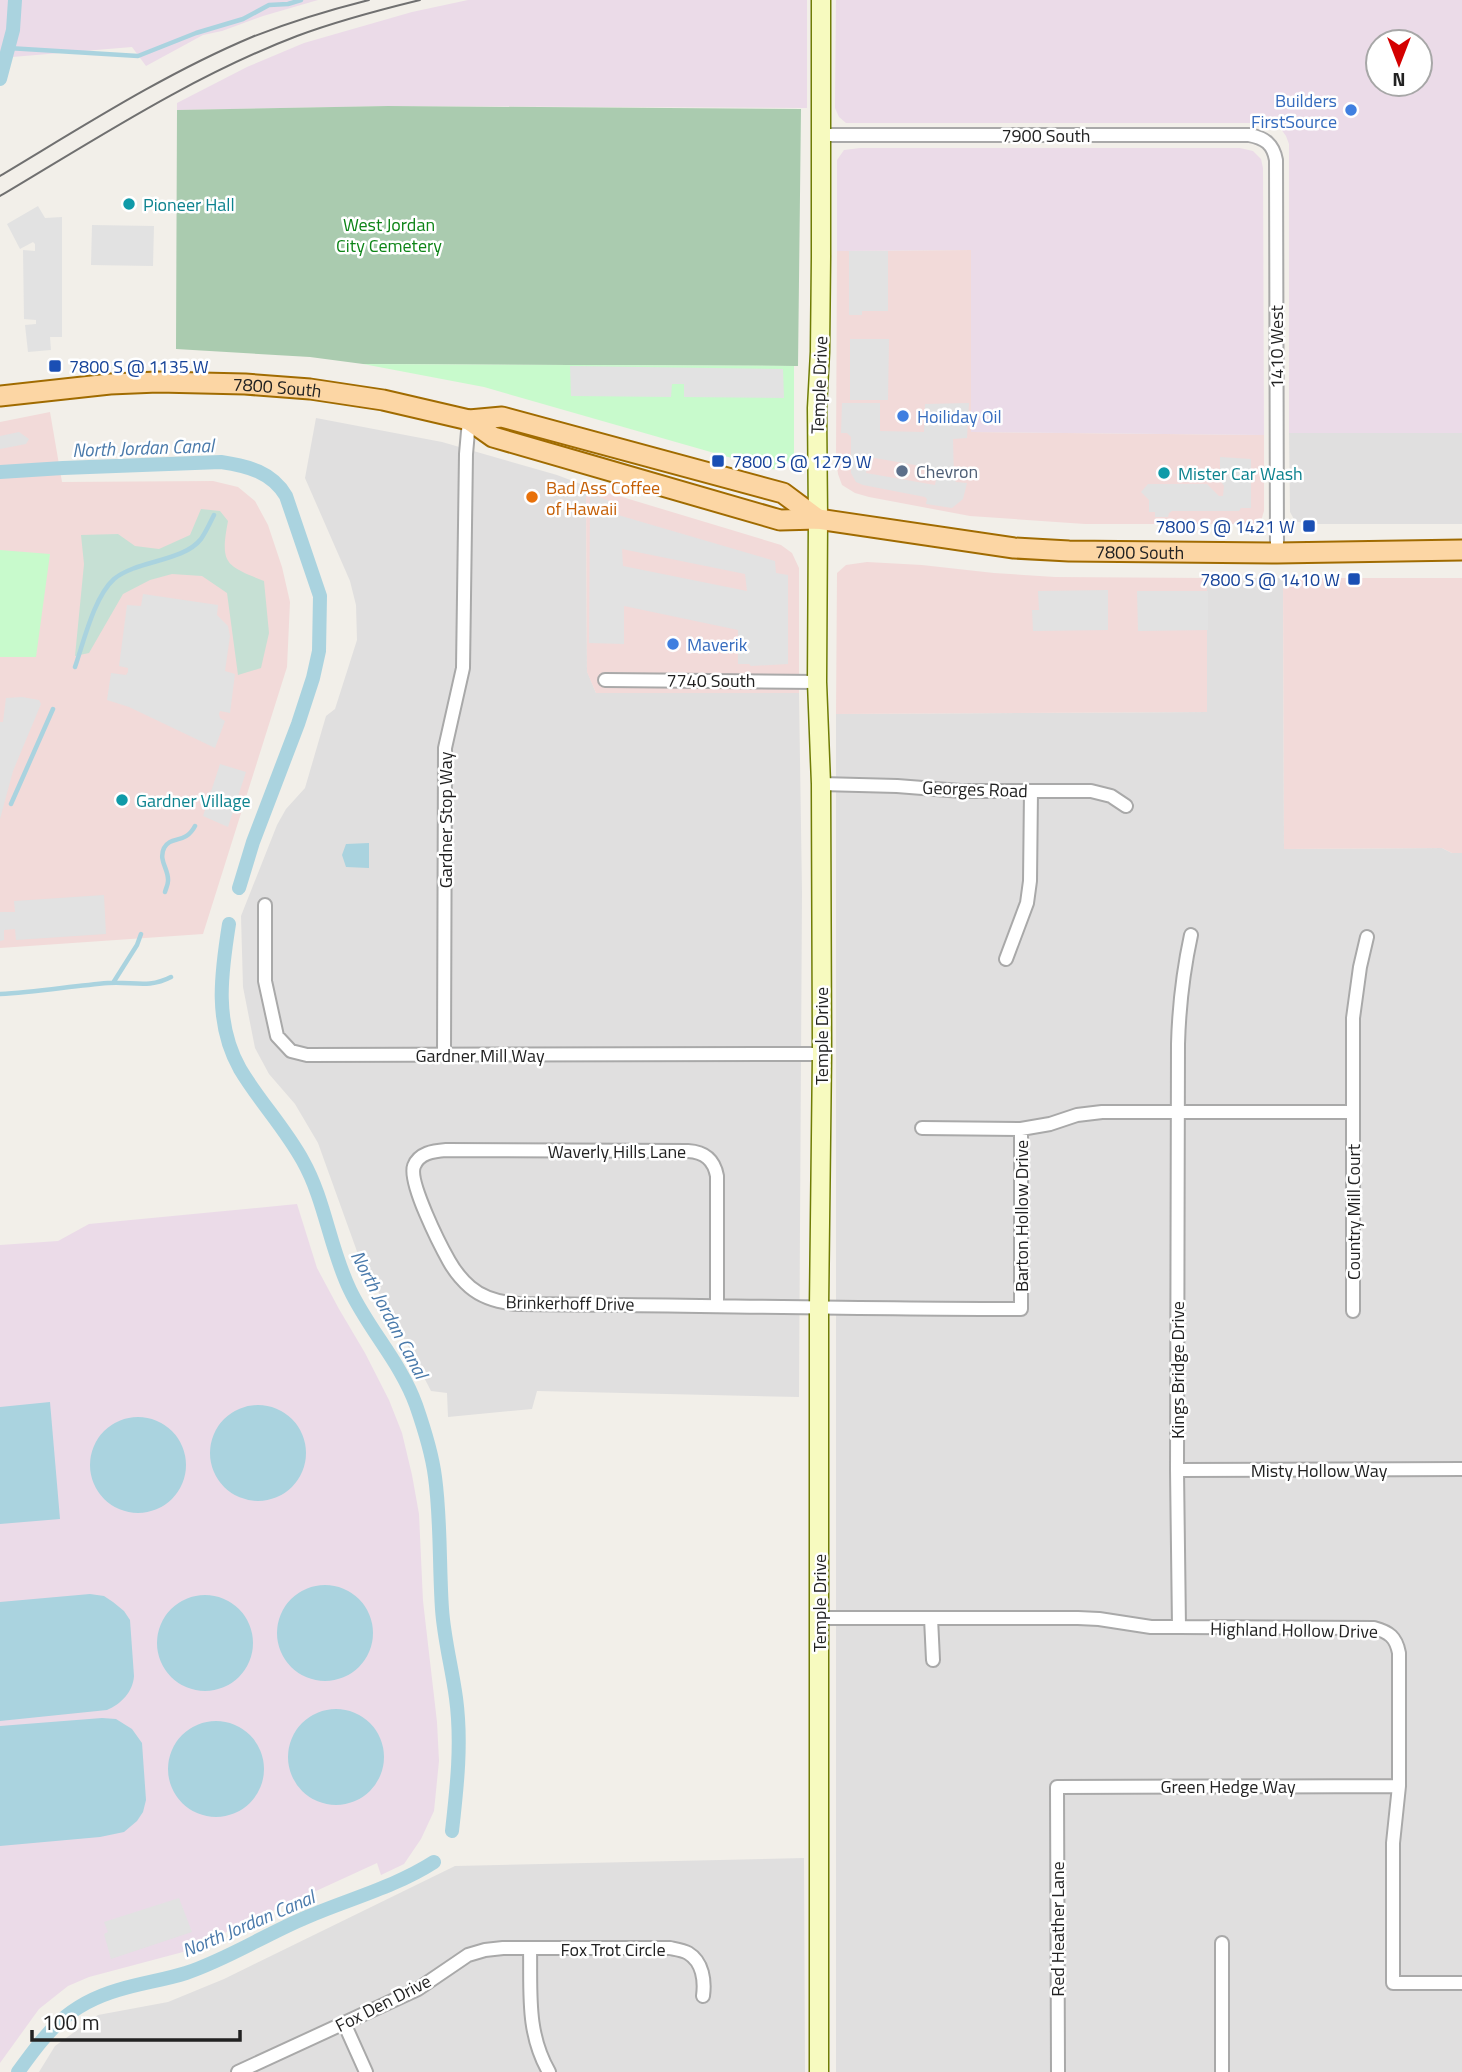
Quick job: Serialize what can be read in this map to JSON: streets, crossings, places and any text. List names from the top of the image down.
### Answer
{
  "streets": {
    "main road": ["7800 South"],
    "street": [
      "7900 South",
      "1410 West",
      "Temple Drive",
      "7740 South",
      "Georges Road",
      "Gardner Stop Way",
      "Gardner Mill Way",
      "Waverly Hills Lane",
      "Country Mill Court",
      "Barton Hollow Drive",
      "Brinkerhoff Drive",
      "Kings Bridge Drive",
      "Misty Hollow Way",
      "Highland Hollow Drive",
      "Green Hedge Way",
      "Red Heather Lane",
      "Fox Trot Circle",
      "Fox Den Drive"
    ]
  },
  "crossings": [
    ["7900 South", "1410 West"],
    ["7900 South", "Temple Drive"],
    ["1410 West", "7800 South"],
    ["Temple Drive", "7800 South"],
    ["Temple Drive", "7740 South"],
    ["Temple Drive", "Georges Road"],
    ["Temple Drive", "Gardner Mill Way"],
    ["Temple Drive", "Barton Hollow Drive"],
    ["Temple Drive", "Brinkerhoff Drive"],
    ["Temple Drive", "Highland Hollow Drive"],
    ["7800 South", "Gardner Stop Way"],
    ["Gardner Stop Way", "Gardner Mill Way"],
    ["Waverly Hills Lane", "Brinkerhoff Drive"],
    ["Country Mill Court", "Barton Hollow Drive"],
    ["Barton Hollow Drive", "Brinkerhoff Drive"],
    ["Barton Hollow Drive", "Kings Bridge Drive"],
    ["Kings Bridge Drive", "Misty Hollow Way"],
    ["Kings Bridge Drive", "Highland Hollow Drive"],
    ["Highland Hollow Drive", "Green Hedge Way"],
    ["Green Hedge Way", "Red Heather Lane"],
    ["Fox Trot Circle", "Fox Den Drive"]
  ],
  "water": ["North Jordan Canal"],
  "parks": ["West Jordan City Cemetery"],
  "places": {
    "other": [
      "Builders FirstSource",
      "Pioneer Hall",
      "Hoiliday Oil",
      "Chevron",
      "Mister Car Wash",
      "Bad Ass Coffee of Hawaii",
      "Maverik",
      "Gardner Village"
    ],
    "transit": [
      "7800 S @ 1135 W",
      "7800 S @ 1279 W",
      "7800 S @ 1421 W",
      "7800 S @ 1410 W"
    ]
  },
  "scale_bar": "100 m",
  "north": "bottom"
}
